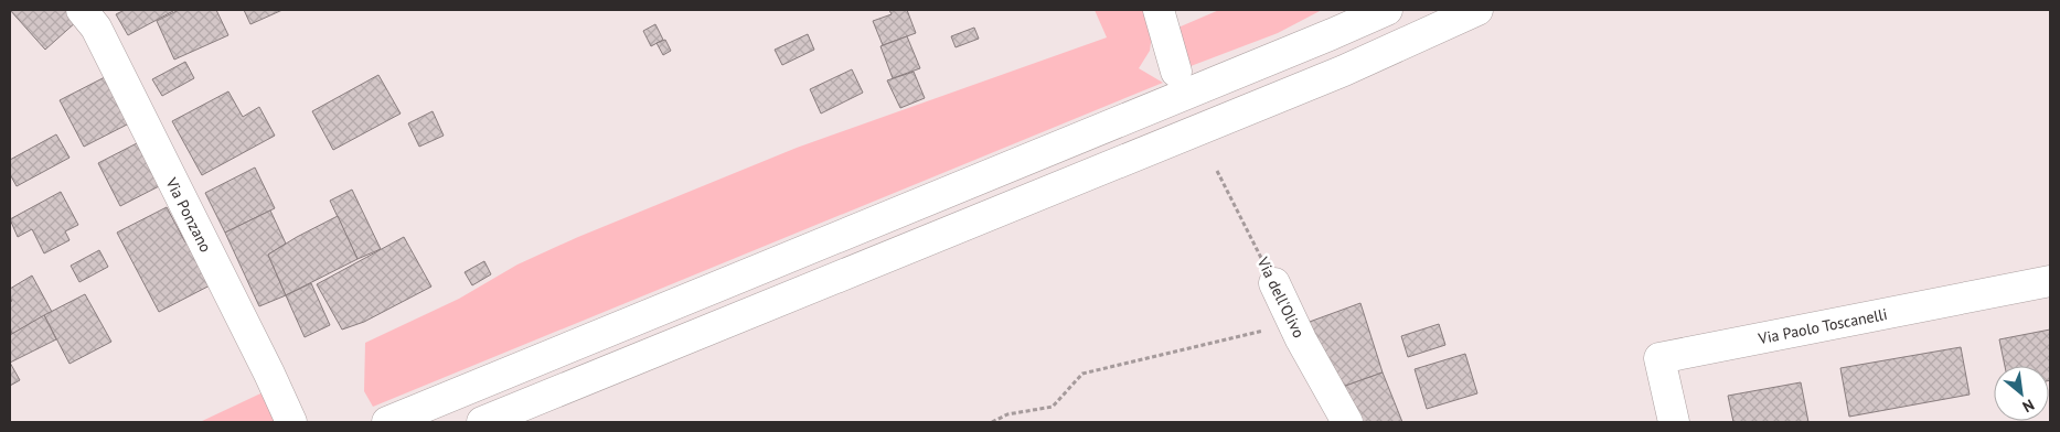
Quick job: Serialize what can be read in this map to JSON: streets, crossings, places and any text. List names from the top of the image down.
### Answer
{
  "streets": {
    "main road": ["Via Ponzano", "Via dell'Olivo", "Via Paolo Toscanelli"]
  },
  "north": "bottom right"
}
